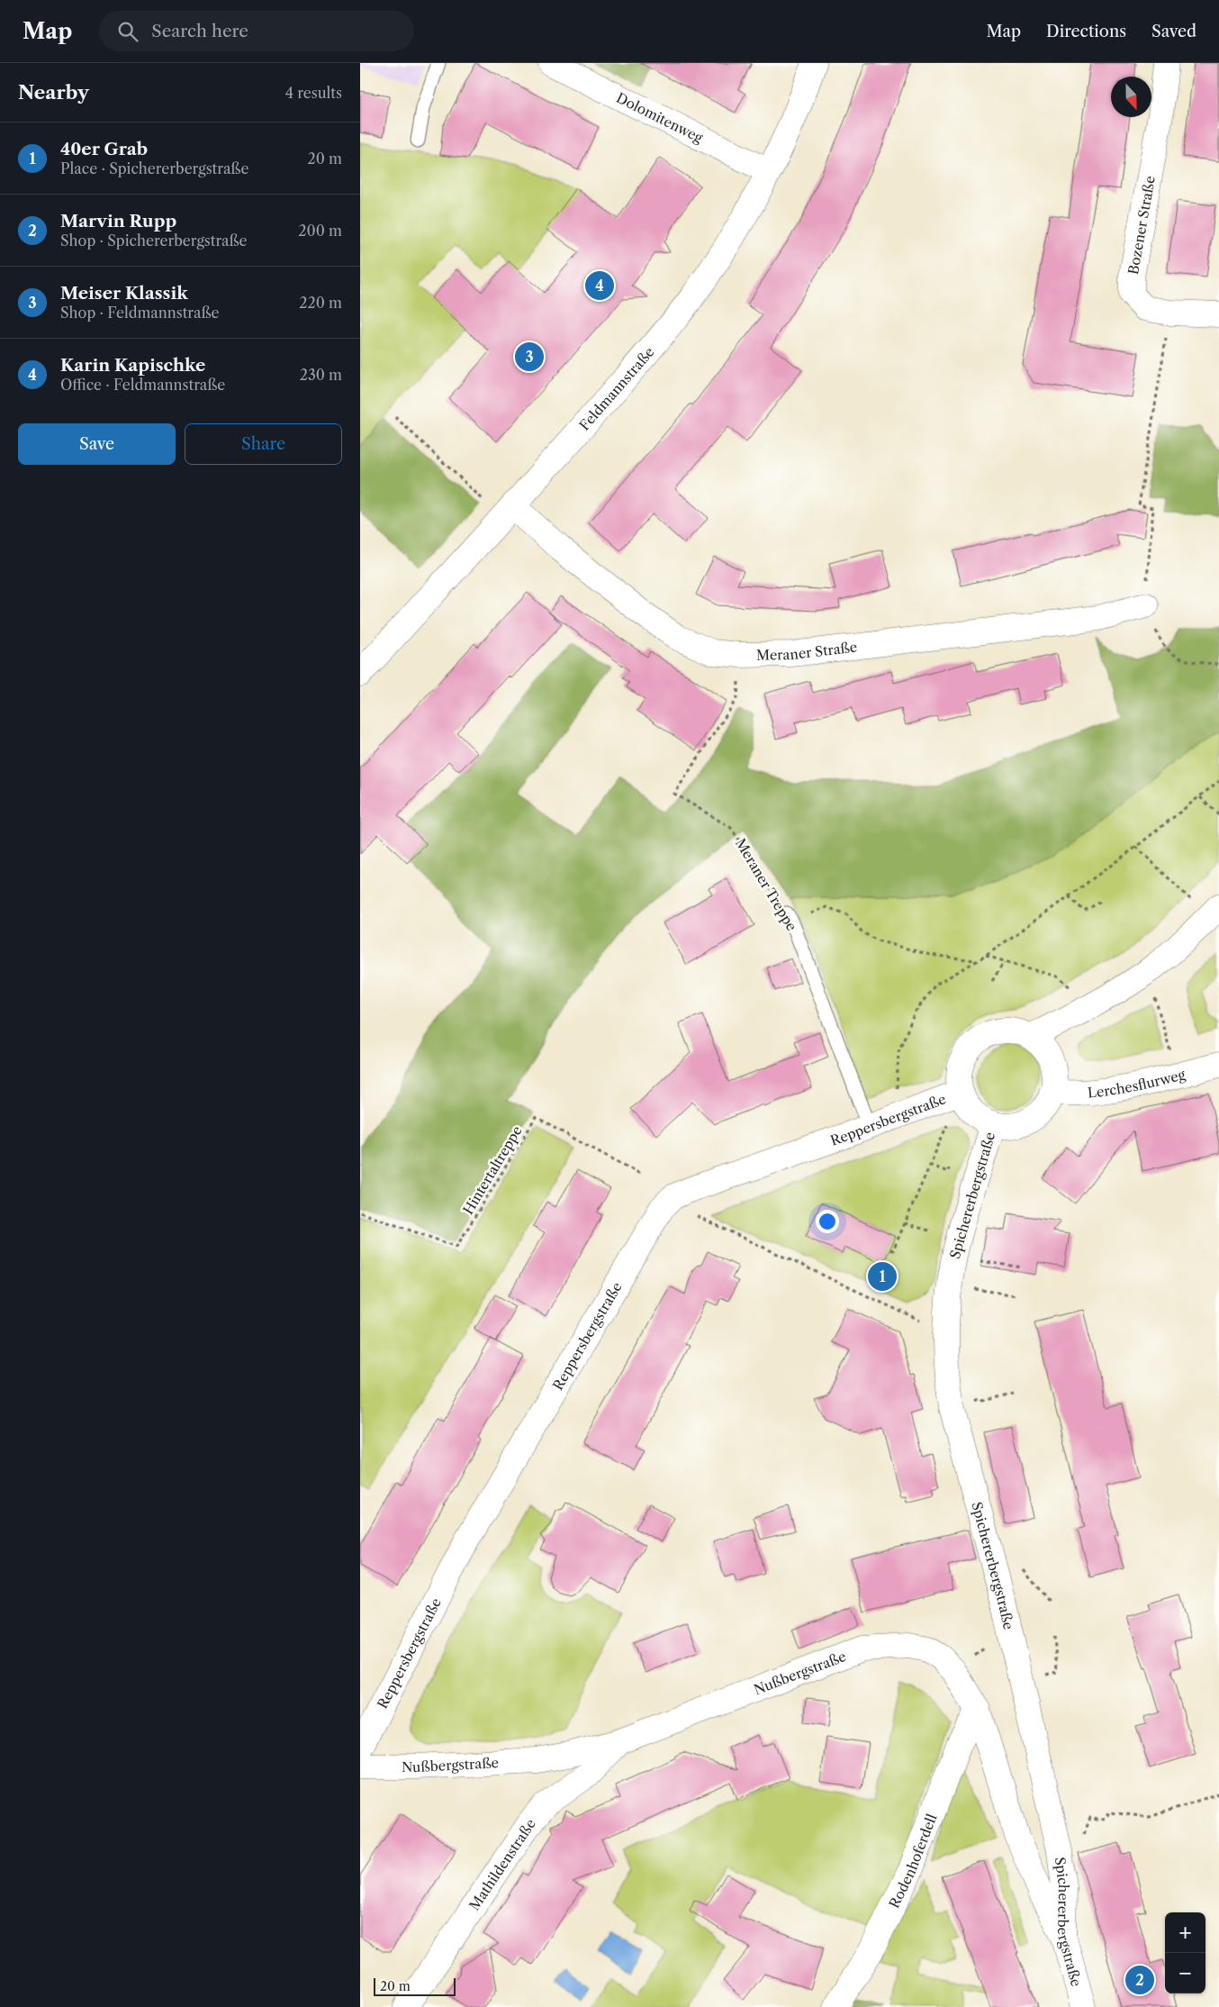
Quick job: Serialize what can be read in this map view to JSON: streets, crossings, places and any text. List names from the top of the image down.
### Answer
{
  "streets": {
    "street": [
      "Dolomitenweg",
      "Bozener Straße",
      "Feldmannstraße",
      "Meraner Straße",
      "Lerchesflurweg",
      "Reppersbergstraße",
      "Spichererbergstraße",
      "Nußbergstraße",
      "Rodenhoferdell",
      "Mathildenstraße"
    ],
    "lane": ["Meraner Treppe"],
    "path": ["Hintertaltreppe"]
  },
  "crossings": [
    ["Dolomitenweg", "Feldmannstraße"],
    ["Feldmannstraße", "Meraner Straße"],
    ["Meraner Treppe", "Reppersbergstraße"],
    ["Lerchesflurweg", "Reppersbergstraße"],
    ["Lerchesflurweg", "Spichererbergstraße"],
    ["Reppersbergstraße", "Spichererbergstraße"],
    ["Spichererbergstraße", "Nußbergstraße"],
    ["Nußbergstraße", "Rodenhoferdell"],
    ["Nußbergstraße", "Mathildenstraße"]
  ],
  "scale_bar": "20 m",
  "north": "bottom",
  "page": {
    "header": "Map",
    "search": "Search here",
    "nav": ["Map", "Directions", "Saved"],
    "heading": ["Nearby", "4 results"],
    "list": [
      {
        "mark": "1",
        "name": "40er Grab",
        "note": "Place · Spichererbergstraße",
        "value": "20 m"
      },
      {
        "mark": "2",
        "name": "Marvin Rupp",
        "note": "Shop · Spichererbergstraße",
        "value": "200 m"
      },
      {
        "mark": "3",
        "name": "Meiser Klassik",
        "note": "Shop · Feldmannstraße",
        "value": "220 m"
      },
      {
        "mark": "4",
        "name": "Karin Kapischke",
        "note": "Office · Feldmannstraße",
        "value": "230 m"
      }
    ],
    "pins": [
      "4",
      "3",
      "1",
      "2"
    ],
    "buttons": ["Save", "Share"],
    "map_buttons": ["+", "−"],
    "scale": "20 m"
  }
}
